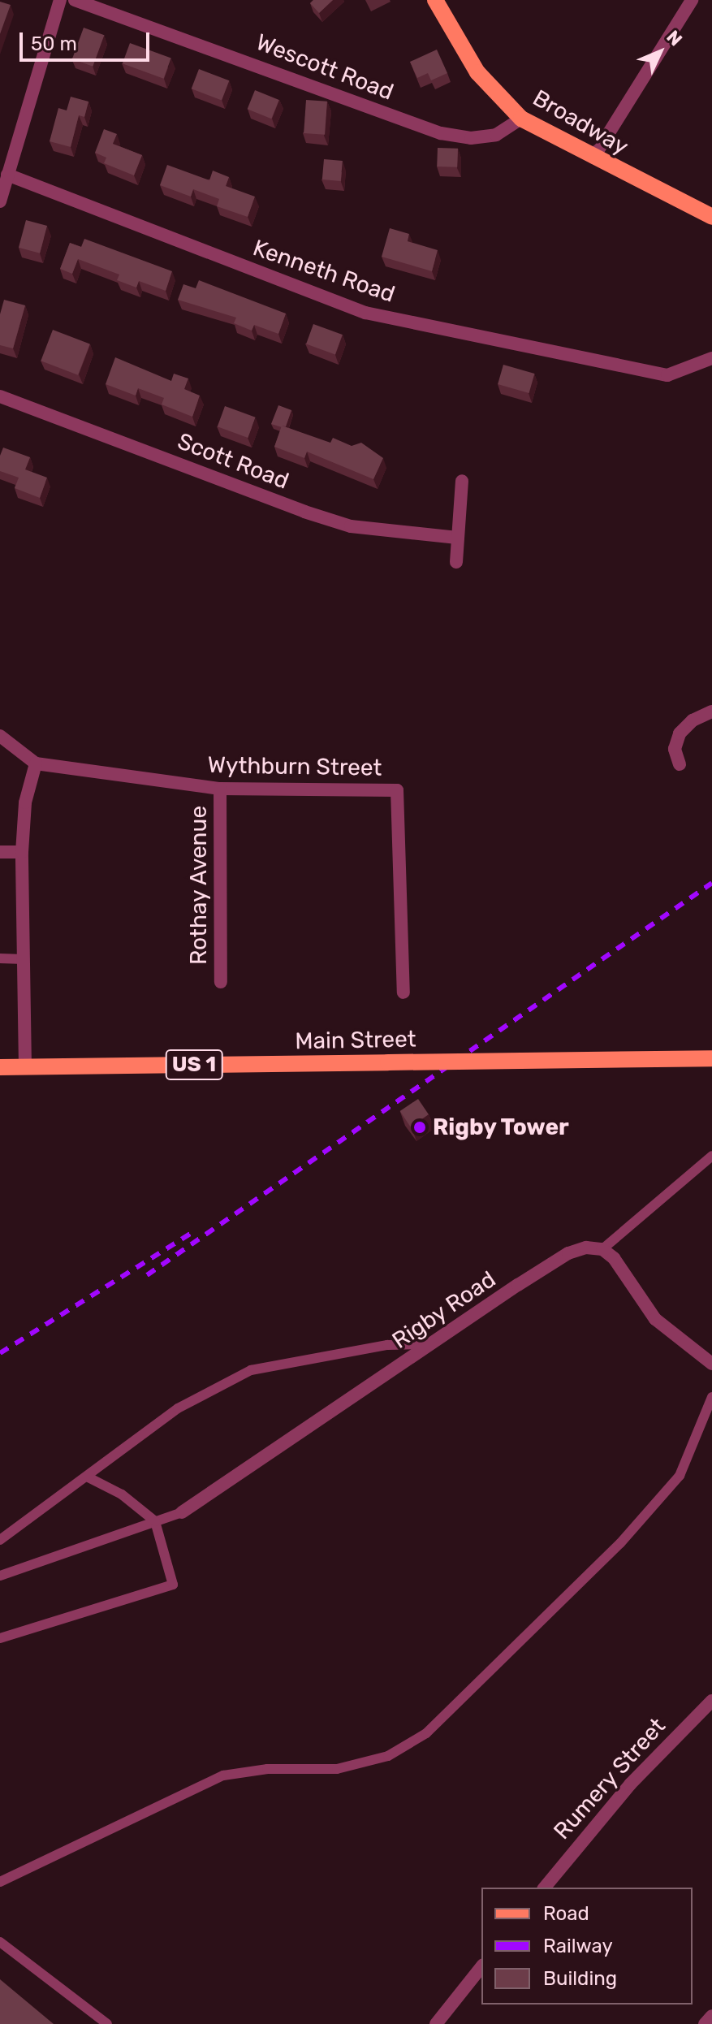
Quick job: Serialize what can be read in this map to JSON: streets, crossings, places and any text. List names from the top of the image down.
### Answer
{
  "streets": {
    "main road": ["Broadway", "Main Street", "US 1"],
    "street": [
      "Wescott Road",
      "Kenneth Road",
      "Scott Road",
      "Wythburn Street",
      "Rothay Avenue",
      "Rigby Road",
      "Rumery Street"
    ]
  },
  "crossings": [
    ["Wescott Road", "Broadway"],
    ["Wythburn Street", "Rothay Avenue"]
  ],
  "places": ["Rigby Tower"],
  "legend": ["Road", "Railway", "Building"],
  "scale_bar": "50 m",
  "north": "top right"
}
